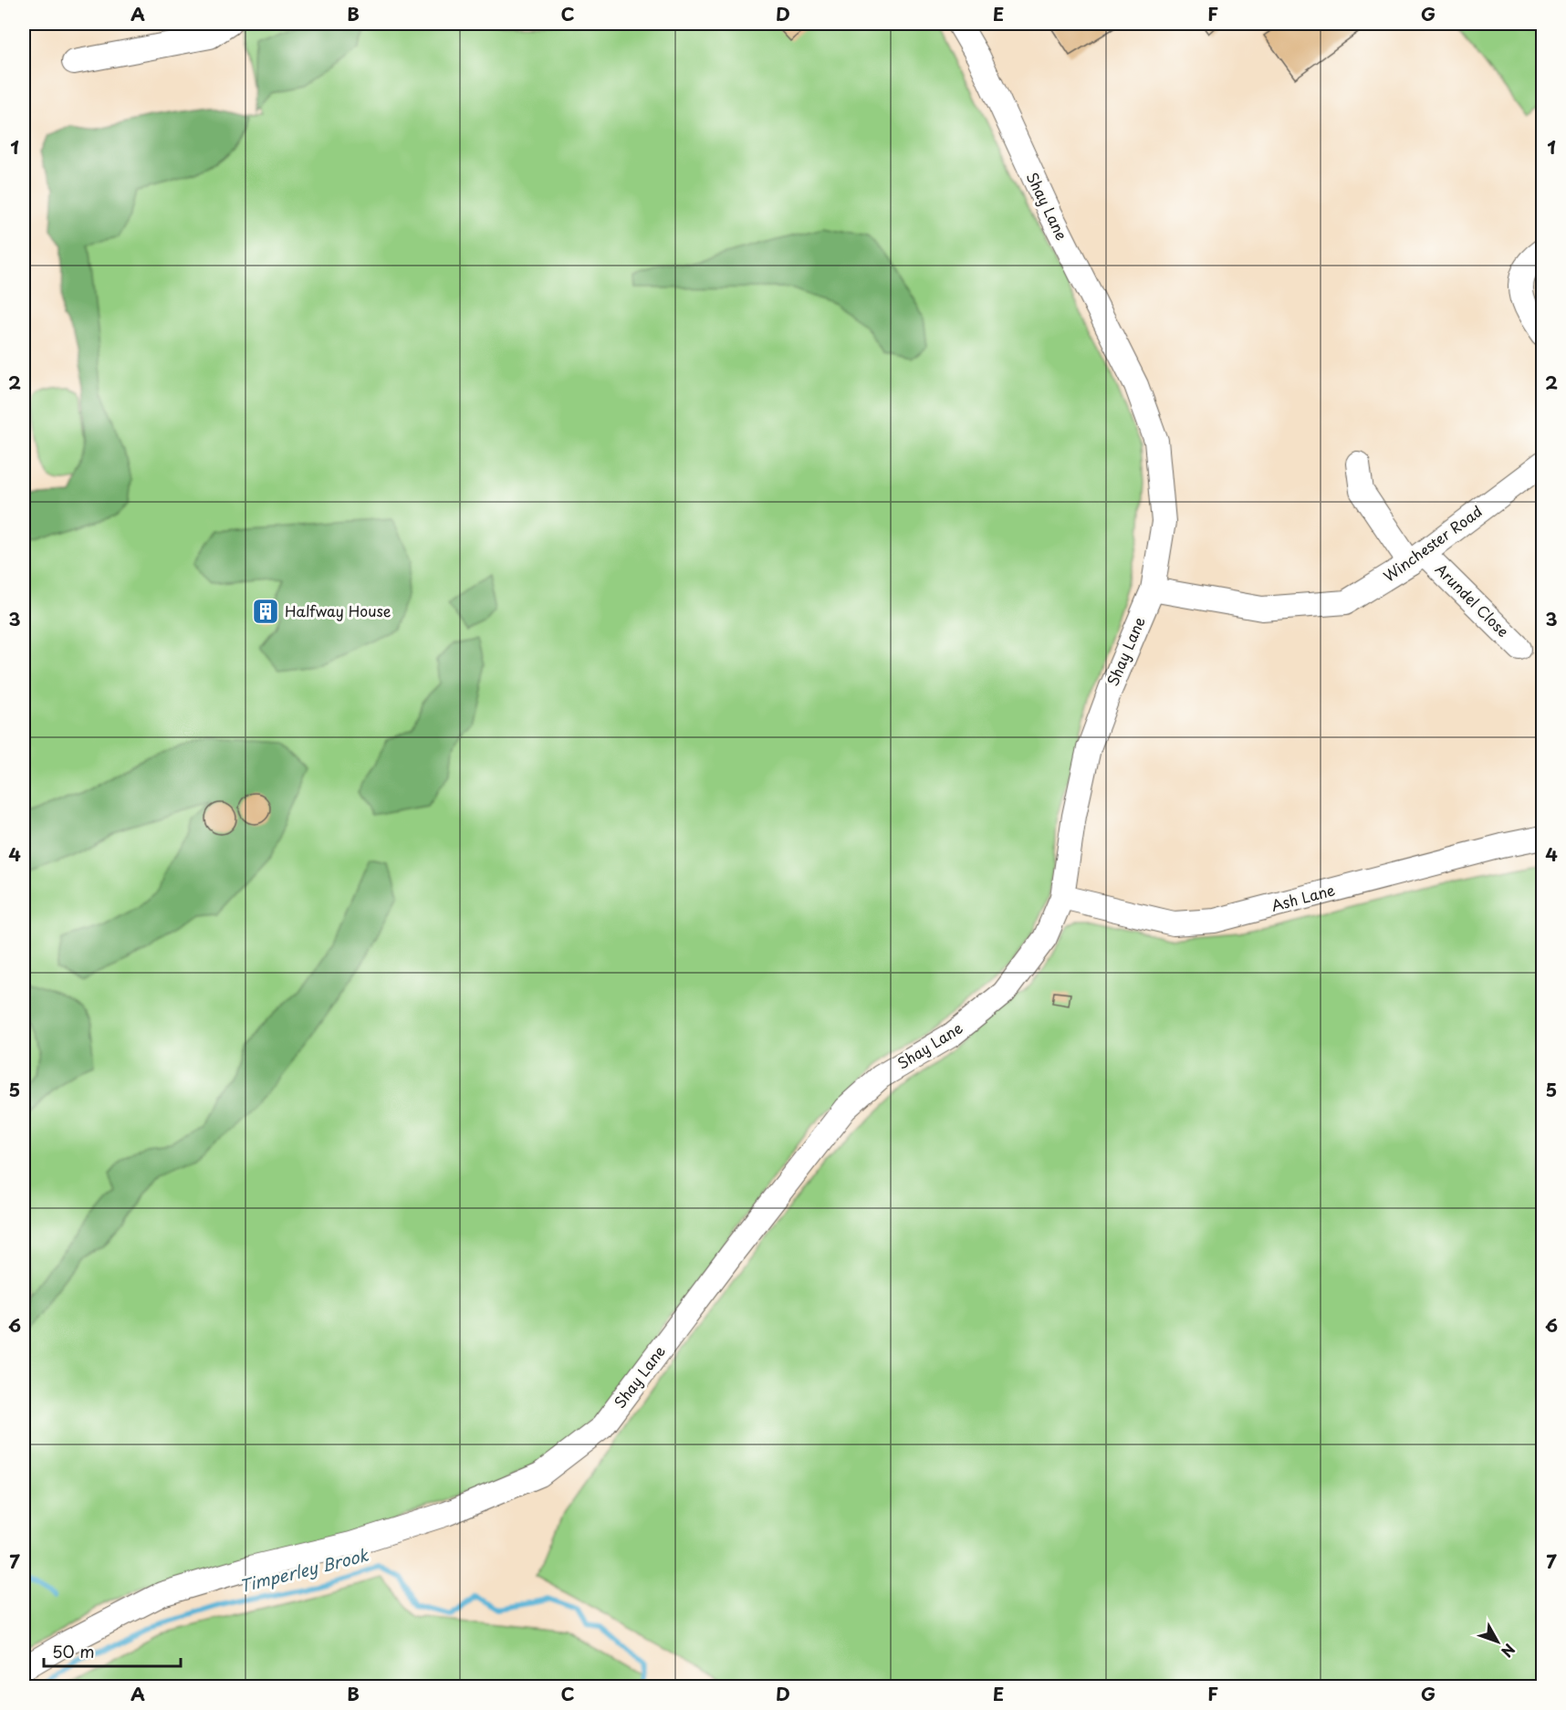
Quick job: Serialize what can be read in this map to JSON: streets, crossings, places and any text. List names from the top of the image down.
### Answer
{
  "streets": {
    "street": [
      "Shay Lane",
      "Winchester Road",
      "Arundel Close",
      "Ash Lane"
    ]
  },
  "crossings": [
    ["Shay Lane", "Winchester Road"],
    ["Shay Lane", "Ash Lane"],
    ["Winchester Road", "Arundel Close"]
  ],
  "water": ["Timperley Brook"],
  "places": {
    "building": ["Halfway House"]
  },
  "scale_bar": "50 m",
  "north": "bottom right",
  "grid": {
    "columns": [
      "A",
      "B",
      "C",
      "D",
      "E",
      "F",
      "G"
    ],
    "rows": [
      "1",
      "2",
      "3",
      "4",
      "5",
      "6",
      "7"
    ]
  }
}
